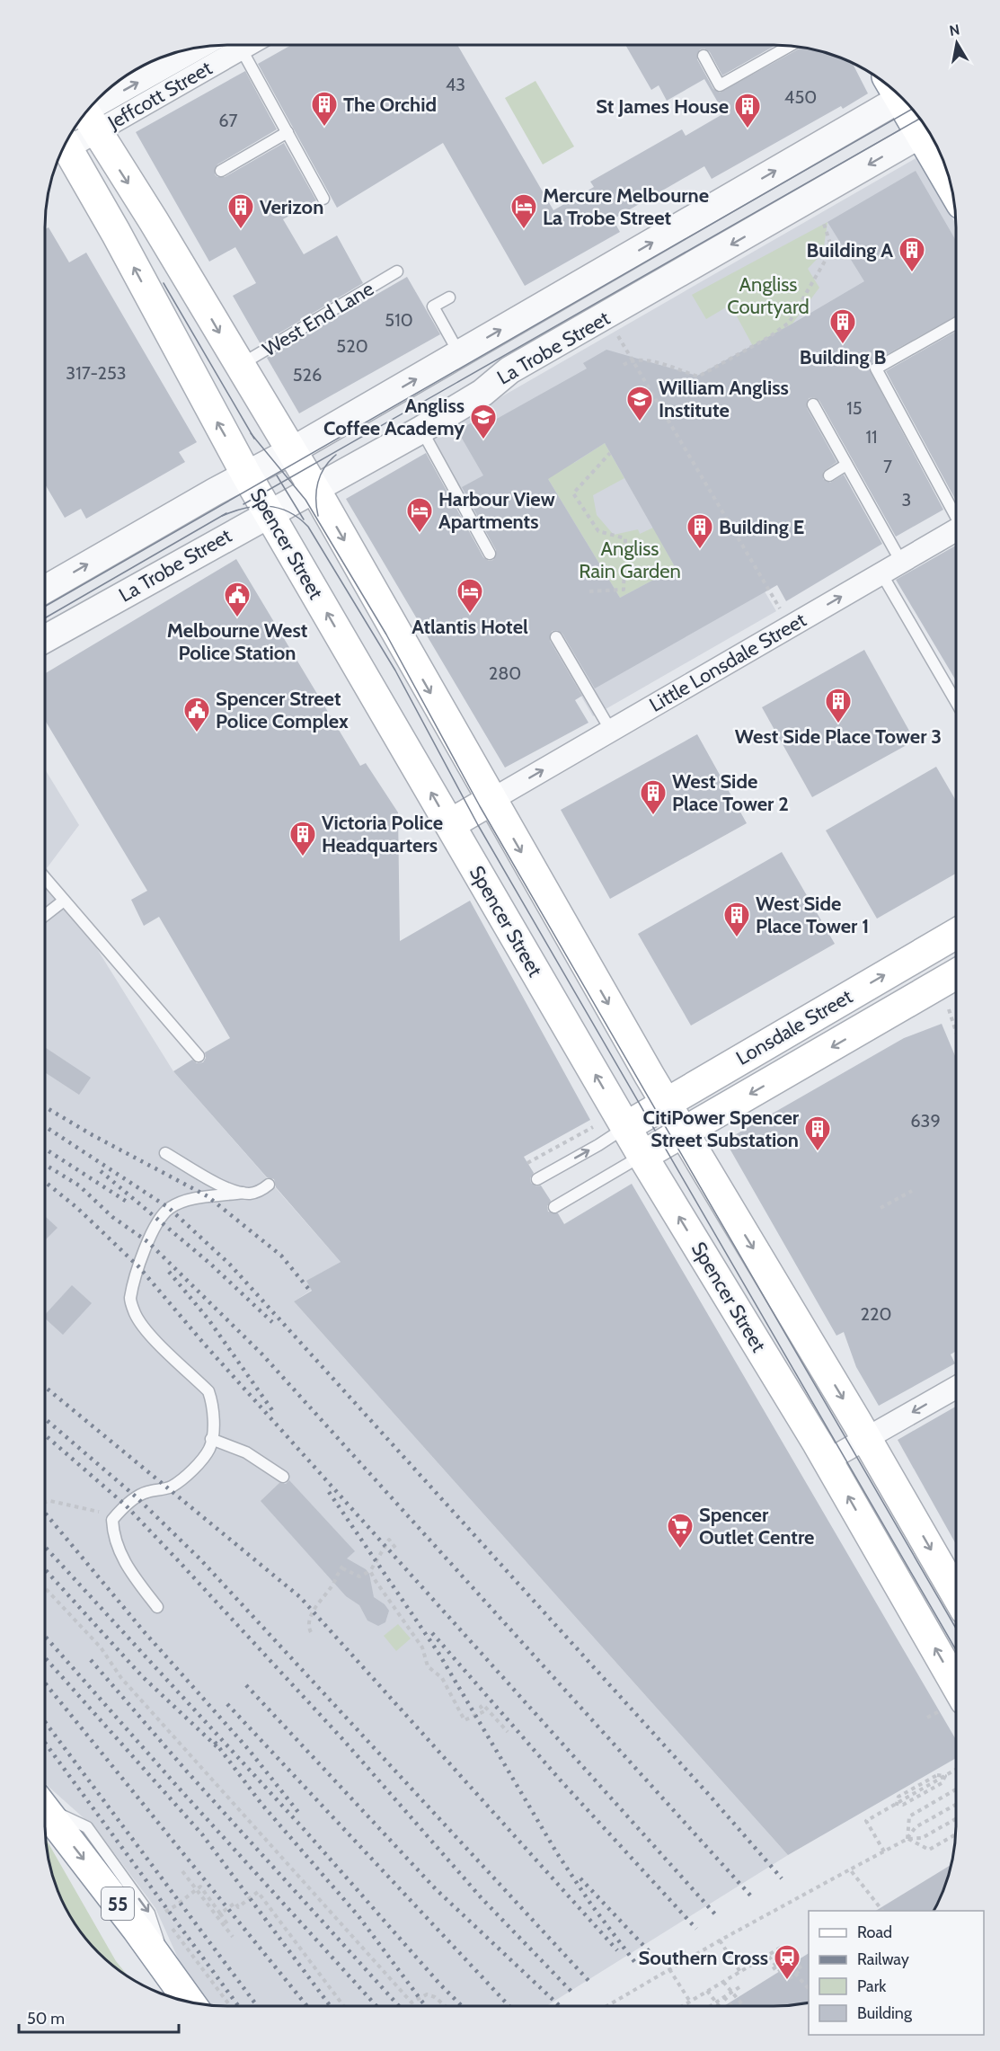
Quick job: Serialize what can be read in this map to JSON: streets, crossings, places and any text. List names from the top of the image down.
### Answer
{
  "streets": {
    "main road": ["Spencer Street", "Lonsdale Street", "55"],
    "street": ["Jeffcott Street", "La Trobe Street", "Little Lonsdale Street"],
    "lane": ["West End Lane"]
  },
  "crossings": [
    ["La Trobe Street", "Spencer Street"],
    ["Spencer Street", "Lonsdale Street"]
  ],
  "one_way": ["Little Lonsdale Street"],
  "parks": ["Angliss Courtyard", "Angliss Rain Garden"],
  "places": {
    "building": [
      "The Orchid",
      "St James House",
      "Verizon",
      "Building A",
      "Building B",
      "Building E",
      "West Side Place Tower 3",
      "West Side Place Tower 2",
      "Victoria Police Headquarters",
      "West Side Place Tower 1",
      "CitiPower Spencer Street Substation"
    ],
    "hotel": ["Mercure Melbourne La Trobe Street", "Harbour View Apartments", "Atlantis Hotel"],
    "school or university": ["William Angliss Institute", "Angliss Coffee Academy"],
    "public building": ["Melbourne West Police Station", "Spencer Street Police Complex"],
    "supermarket": ["Spencer Outlet Centre"],
    "station": ["Southern Cross"]
  },
  "house_numbers": [
    "43",
    "450",
    "67",
    "510",
    "520",
    "317-253",
    "526",
    "15",
    "11",
    "7",
    "3",
    "280",
    "639",
    "220"
  ],
  "legend": [
    "Road",
    "Railway",
    "Park",
    "Building"
  ],
  "scale_bar": "50 m",
  "north": "top"
}
